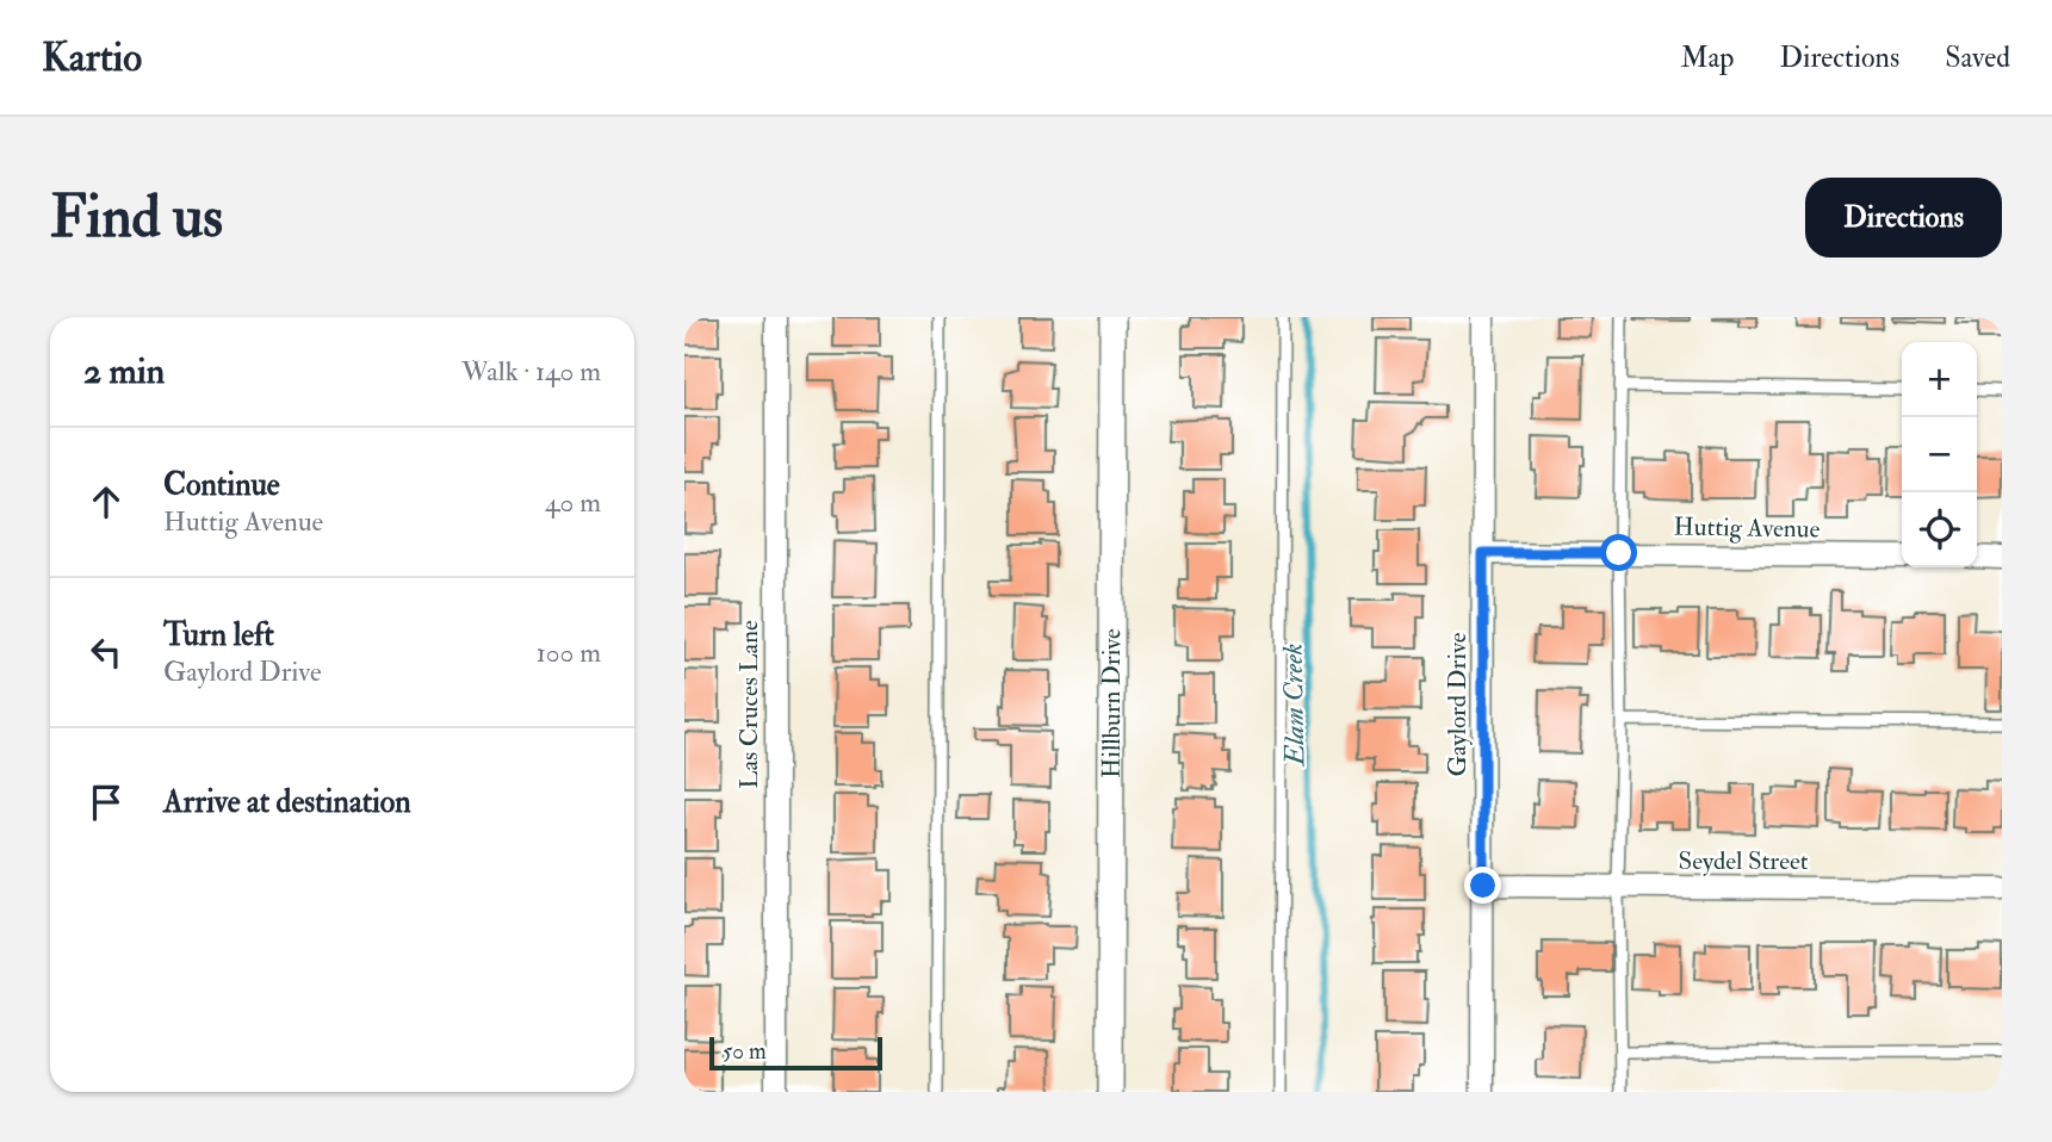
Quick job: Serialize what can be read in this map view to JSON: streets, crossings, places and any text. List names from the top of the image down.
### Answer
{
  "streets": {
    "street": [
      "Huttig Avenue",
      "Las Cruces Lane",
      "Hillburn Drive",
      "Gaylord Drive",
      "Seydel Street"
    ]
  },
  "crossings": [
    ["Huttig Avenue", "Gaylord Drive"],
    ["Gaylord Drive", "Seydel Street"]
  ],
  "water": ["Elam Creek"],
  "scale_bar": "50 m",
  "page": {
    "header": "Kartio",
    "nav": ["Map", "Directions", "Saved"],
    "buttons": "Directions",
    "title": "Find us",
    "heading": ["2 min", "Walk · 140 m"],
    "map_buttons": ["+", "−"],
    "list": [
      ["Continue", "Huttig Avenue", "40 m"],
      ["Turn left", "Gaylord Drive", "100 m"],
      "Arrive at destination"
    ],
    "scale": "50 m"
  }
}
